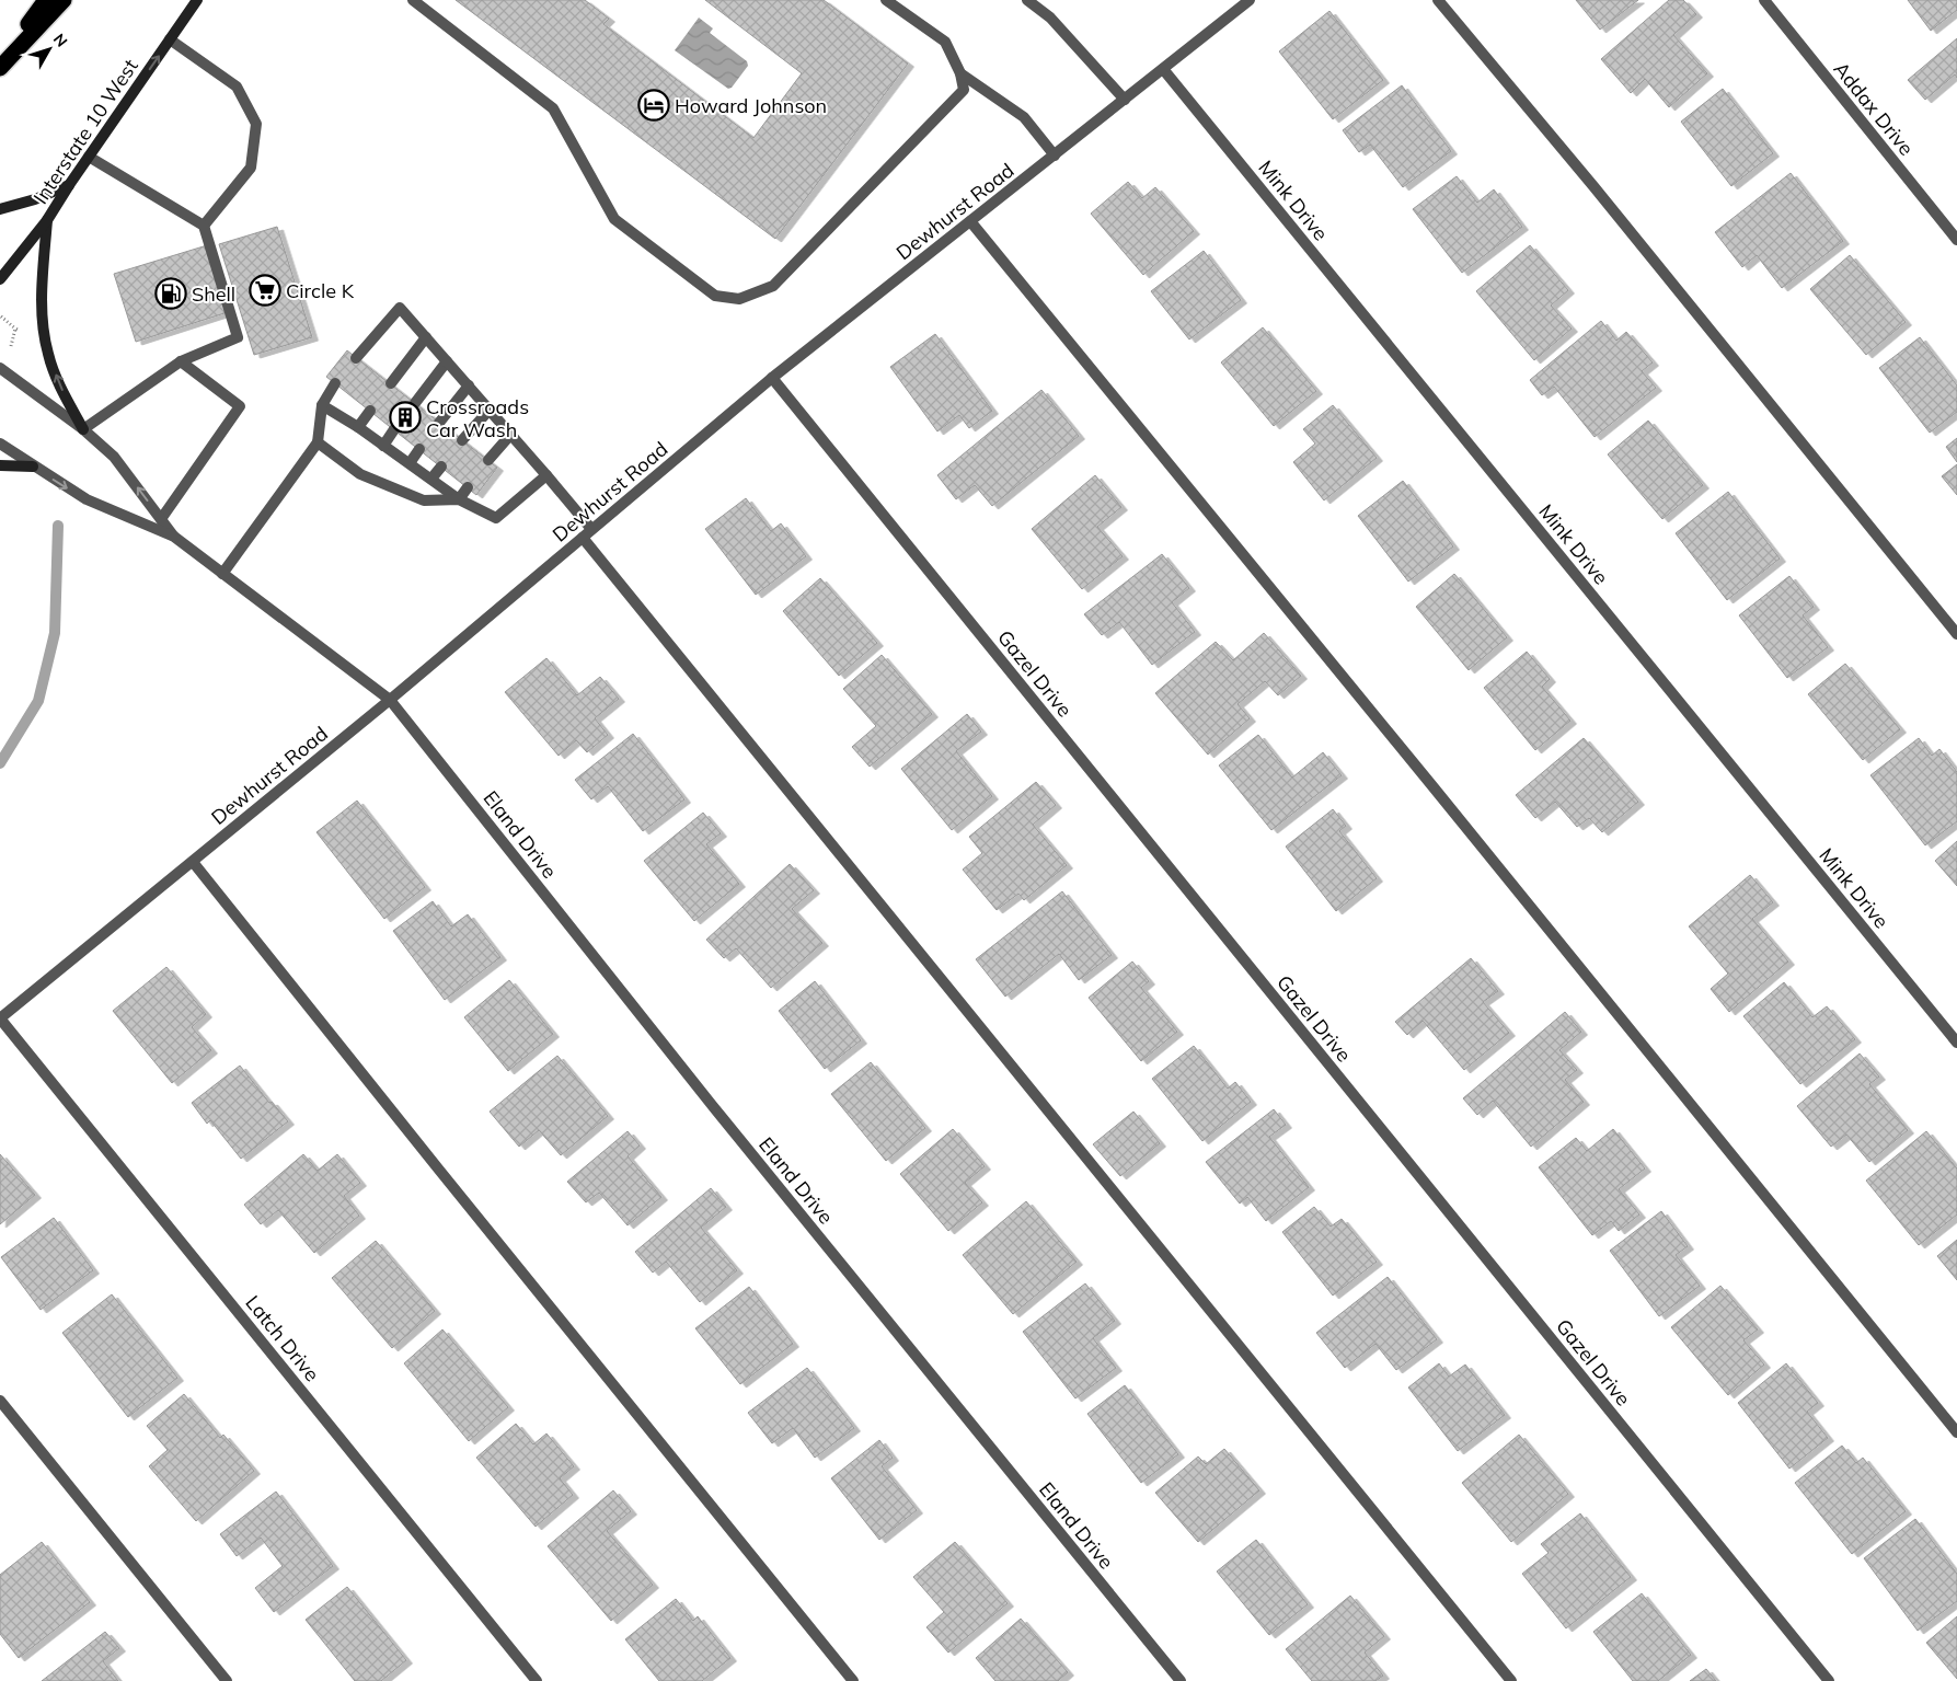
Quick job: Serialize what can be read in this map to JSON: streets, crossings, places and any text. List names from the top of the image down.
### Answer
{
  "streets": {
    "main road": ["Interstate 10 West"],
    "street": [
      "Addax Drive",
      "Mink Drive",
      "Dewhurst Road",
      "Gazel Drive",
      "Eland Drive",
      "Latch Drive"
    ]
  },
  "crossings": [
    ["Mink Drive", "Dewhurst Road"],
    ["Dewhurst Road", "Gazel Drive"],
    ["Dewhurst Road", "Eland Drive"],
    ["Dewhurst Road", "Latch Drive"]
  ],
  "one_way": ["Interstate 10 West"],
  "places": {
    "hotel": ["Howard Johnson"],
    "supermarket": ["Circle K"],
    "fuel station": ["Shell"],
    "building": ["Crossroads Car Wash"]
  },
  "north": "top right"
}
